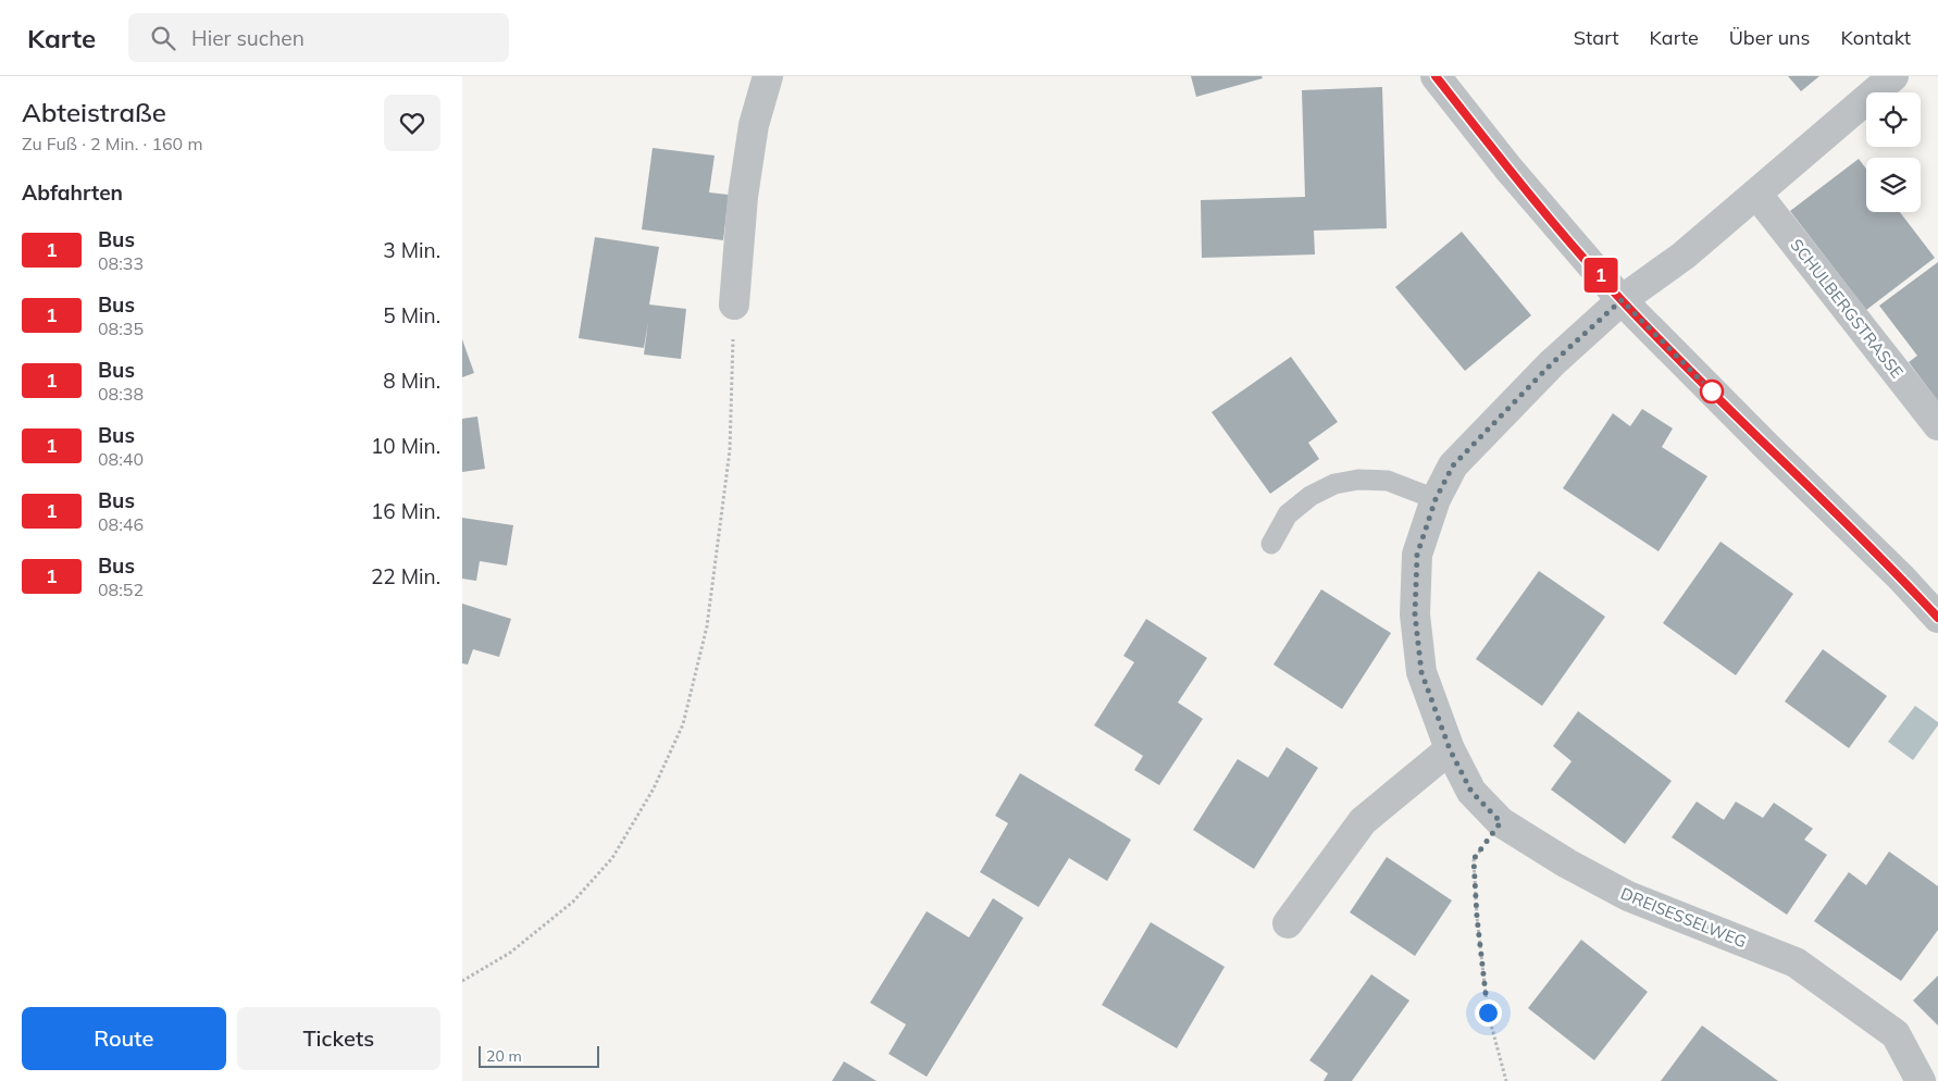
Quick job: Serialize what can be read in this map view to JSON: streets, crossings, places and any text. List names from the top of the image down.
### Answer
{
  "streets": {
    "street": ["SCHULBERGSTRASSE", "DREISESSELWEG"]
  },
  "crossings": [
    ["SCHULBERGSTRASSE", "DREISESSELWEG"]
  ],
  "lines": ["bus line 1"],
  "scale_bar": "20 m",
  "page": {
    "header": "Karte",
    "search": "Hier suchen",
    "nav": [
      "Start",
      "Karte",
      "Über uns",
      "Kontakt"
    ],
    "heading": [
      ["Abteistraße", "Zu Fuß · 2 Min. · 160 m"],
      "Abfahrten"
    ],
    "on_map": "1",
    "list": [
      {
        "mark": "1",
        "name": "Bus",
        "note": "08:33",
        "value": "3 Min."
      },
      {
        "mark": "1",
        "name": "Bus",
        "note": "08:35",
        "value": "5 Min."
      },
      {
        "mark": "1",
        "name": "Bus",
        "note": "08:38",
        "value": "8 Min."
      },
      {
        "mark": "1",
        "name": "Bus",
        "note": "08:40",
        "value": "10 Min."
      },
      {
        "mark": "1",
        "name": "Bus",
        "note": "08:46",
        "value": "16 Min."
      },
      {
        "mark": "1",
        "name": "Bus",
        "note": "08:52",
        "value": "22 Min."
      }
    ],
    "buttons": ["Route", "Tickets"],
    "scale": "20 m"
  }
}
